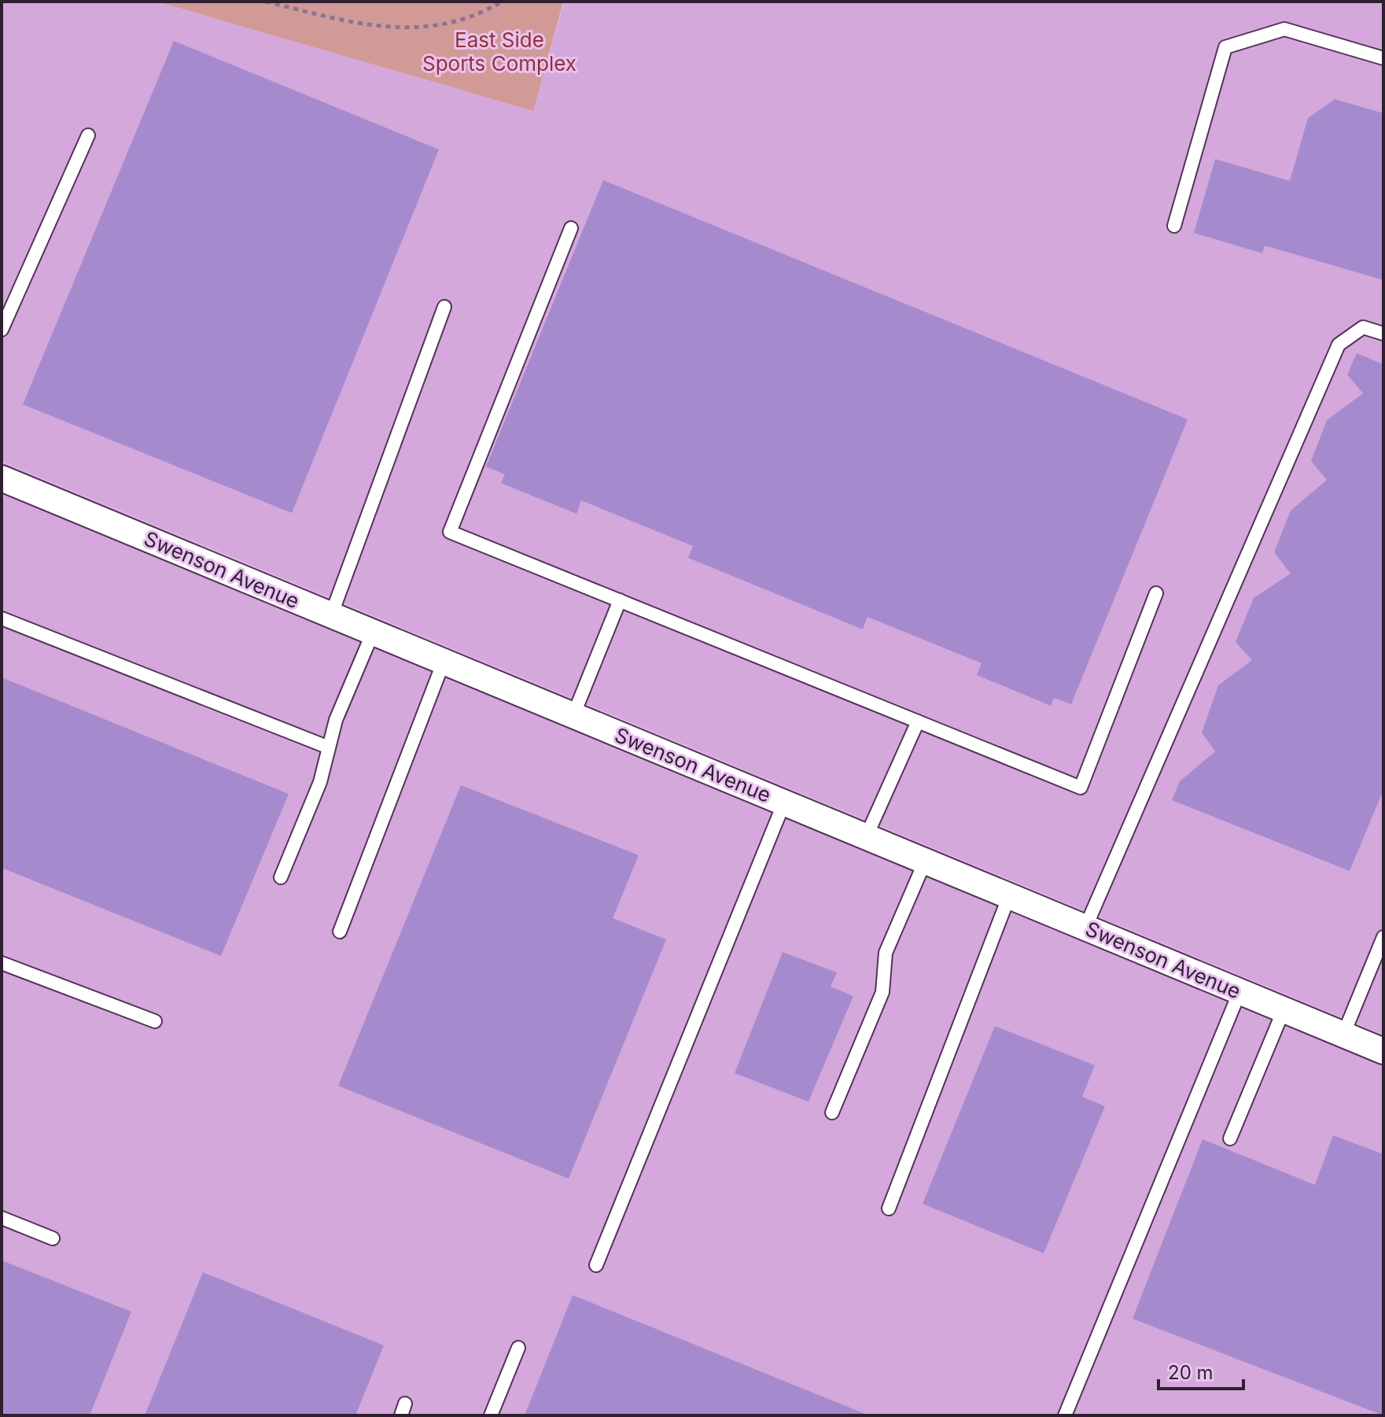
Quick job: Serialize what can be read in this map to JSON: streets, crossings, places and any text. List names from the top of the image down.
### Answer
{
  "streets": {
    "street": ["Swenson Avenue"]
  },
  "parks": ["East Side Sports Complex"],
  "scale_bar": "20 m"
}
